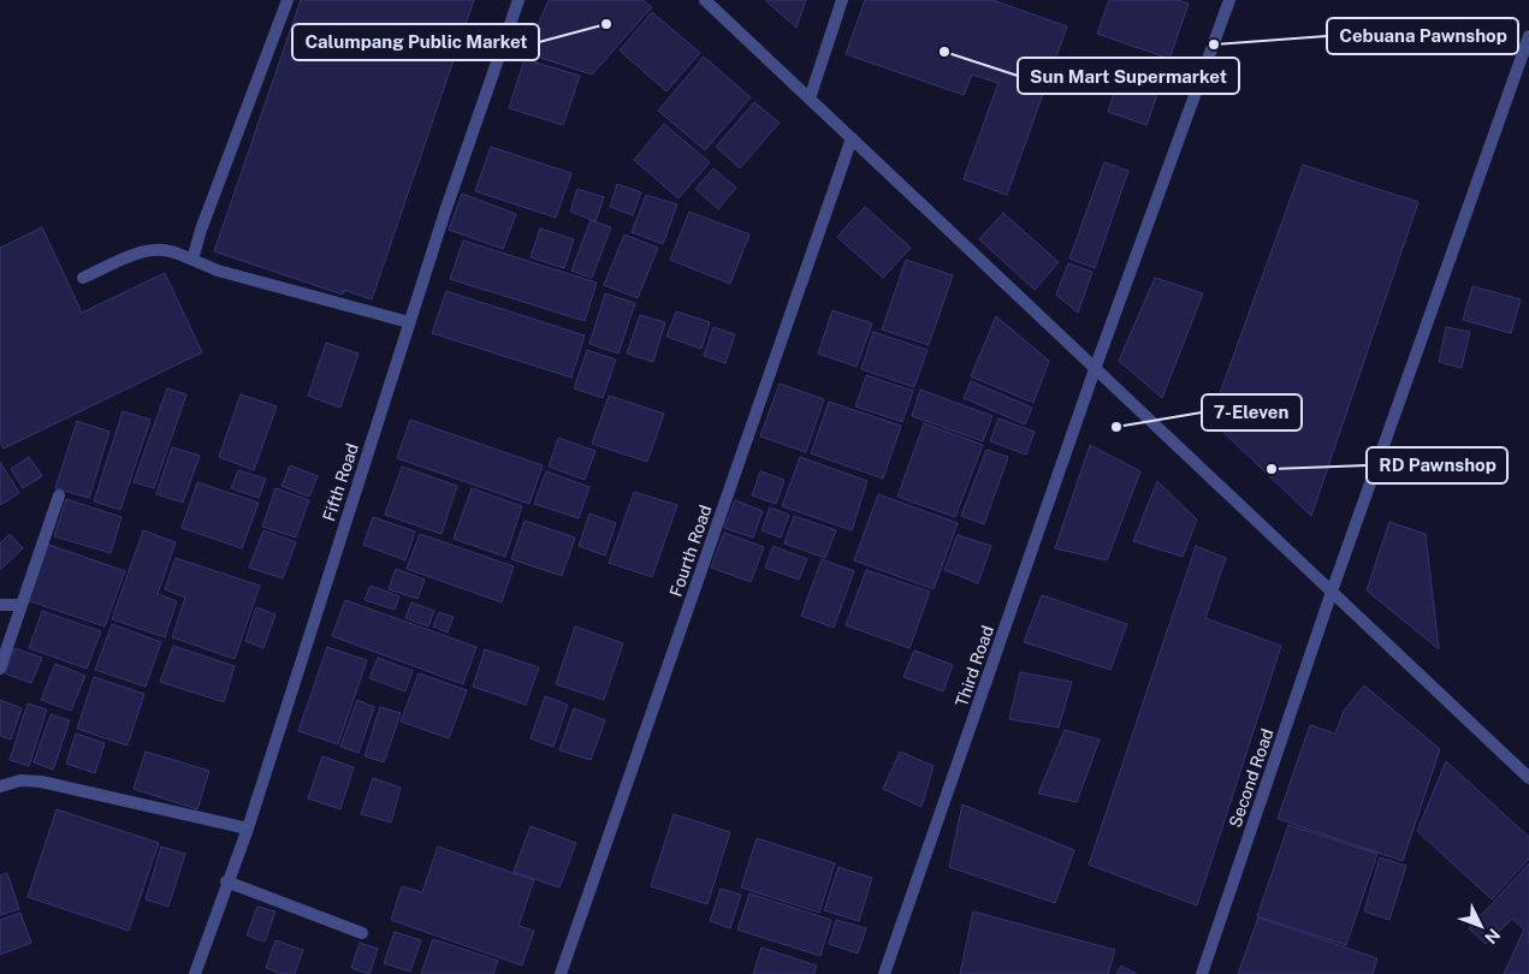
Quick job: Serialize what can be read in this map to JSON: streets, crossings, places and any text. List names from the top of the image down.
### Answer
{
  "streets": {
    "street": [
      "Fifth Road",
      "Fourth Road",
      "Third Road",
      "Second Road"
    ]
  },
  "places": [
    "Calumpang Public Market",
    "Cebuana Pawnshop",
    "Sun Mart Supermarket",
    "7-Eleven",
    "RD Pawnshop"
  ],
  "north": "bottom right"
}
